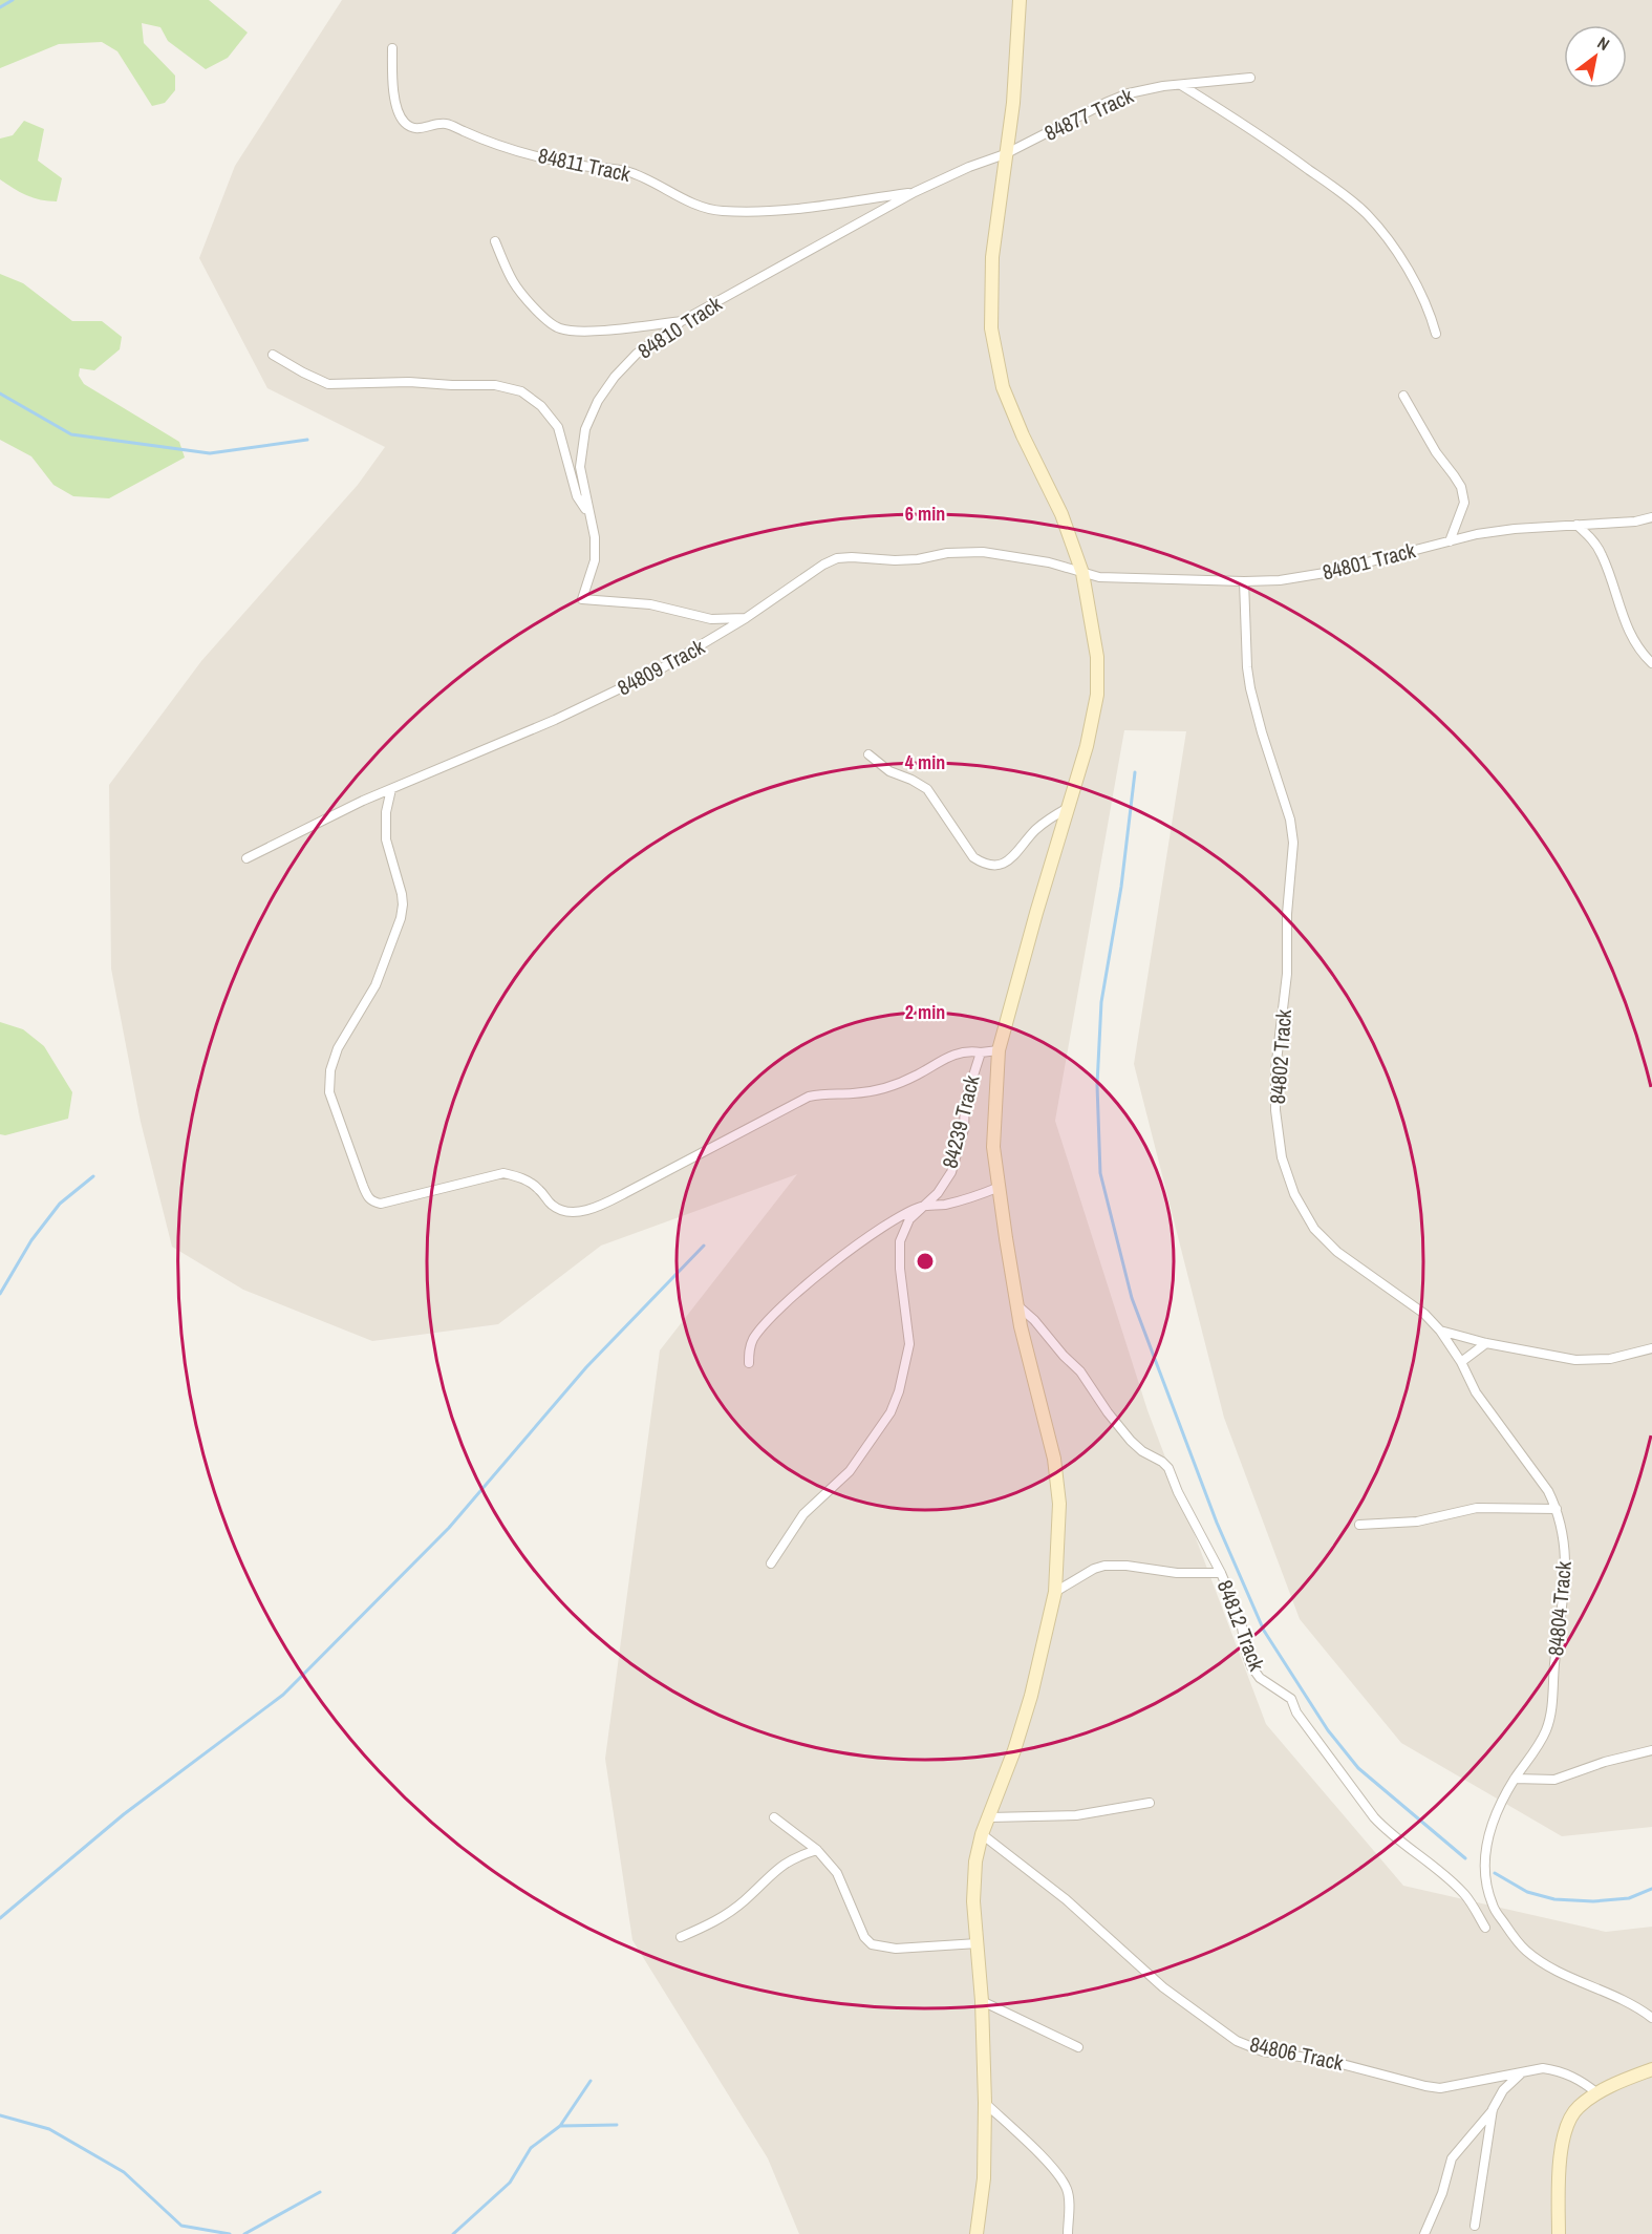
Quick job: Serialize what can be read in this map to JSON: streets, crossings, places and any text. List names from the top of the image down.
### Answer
{
  "streets": {
    "street": [
      "84877 Track",
      "84811 Track",
      "84810 Track",
      "84801 Track",
      "84809 Track",
      "84802 Track",
      "84239 Track",
      "84804 Track",
      "84812 Track",
      "84806 Track"
    ]
  },
  "crossings": [
    ["84877 Track", "84810 Track"],
    ["84811 Track", "84810 Track"],
    ["84810 Track", "84809 Track"],
    ["84801 Track", "84809 Track"],
    ["84801 Track", "84802 Track"],
    ["84802 Track", "84804 Track"]
  ],
  "north": "top right",
  "rings": ["6 min", "4 min", "2 min"]
}
